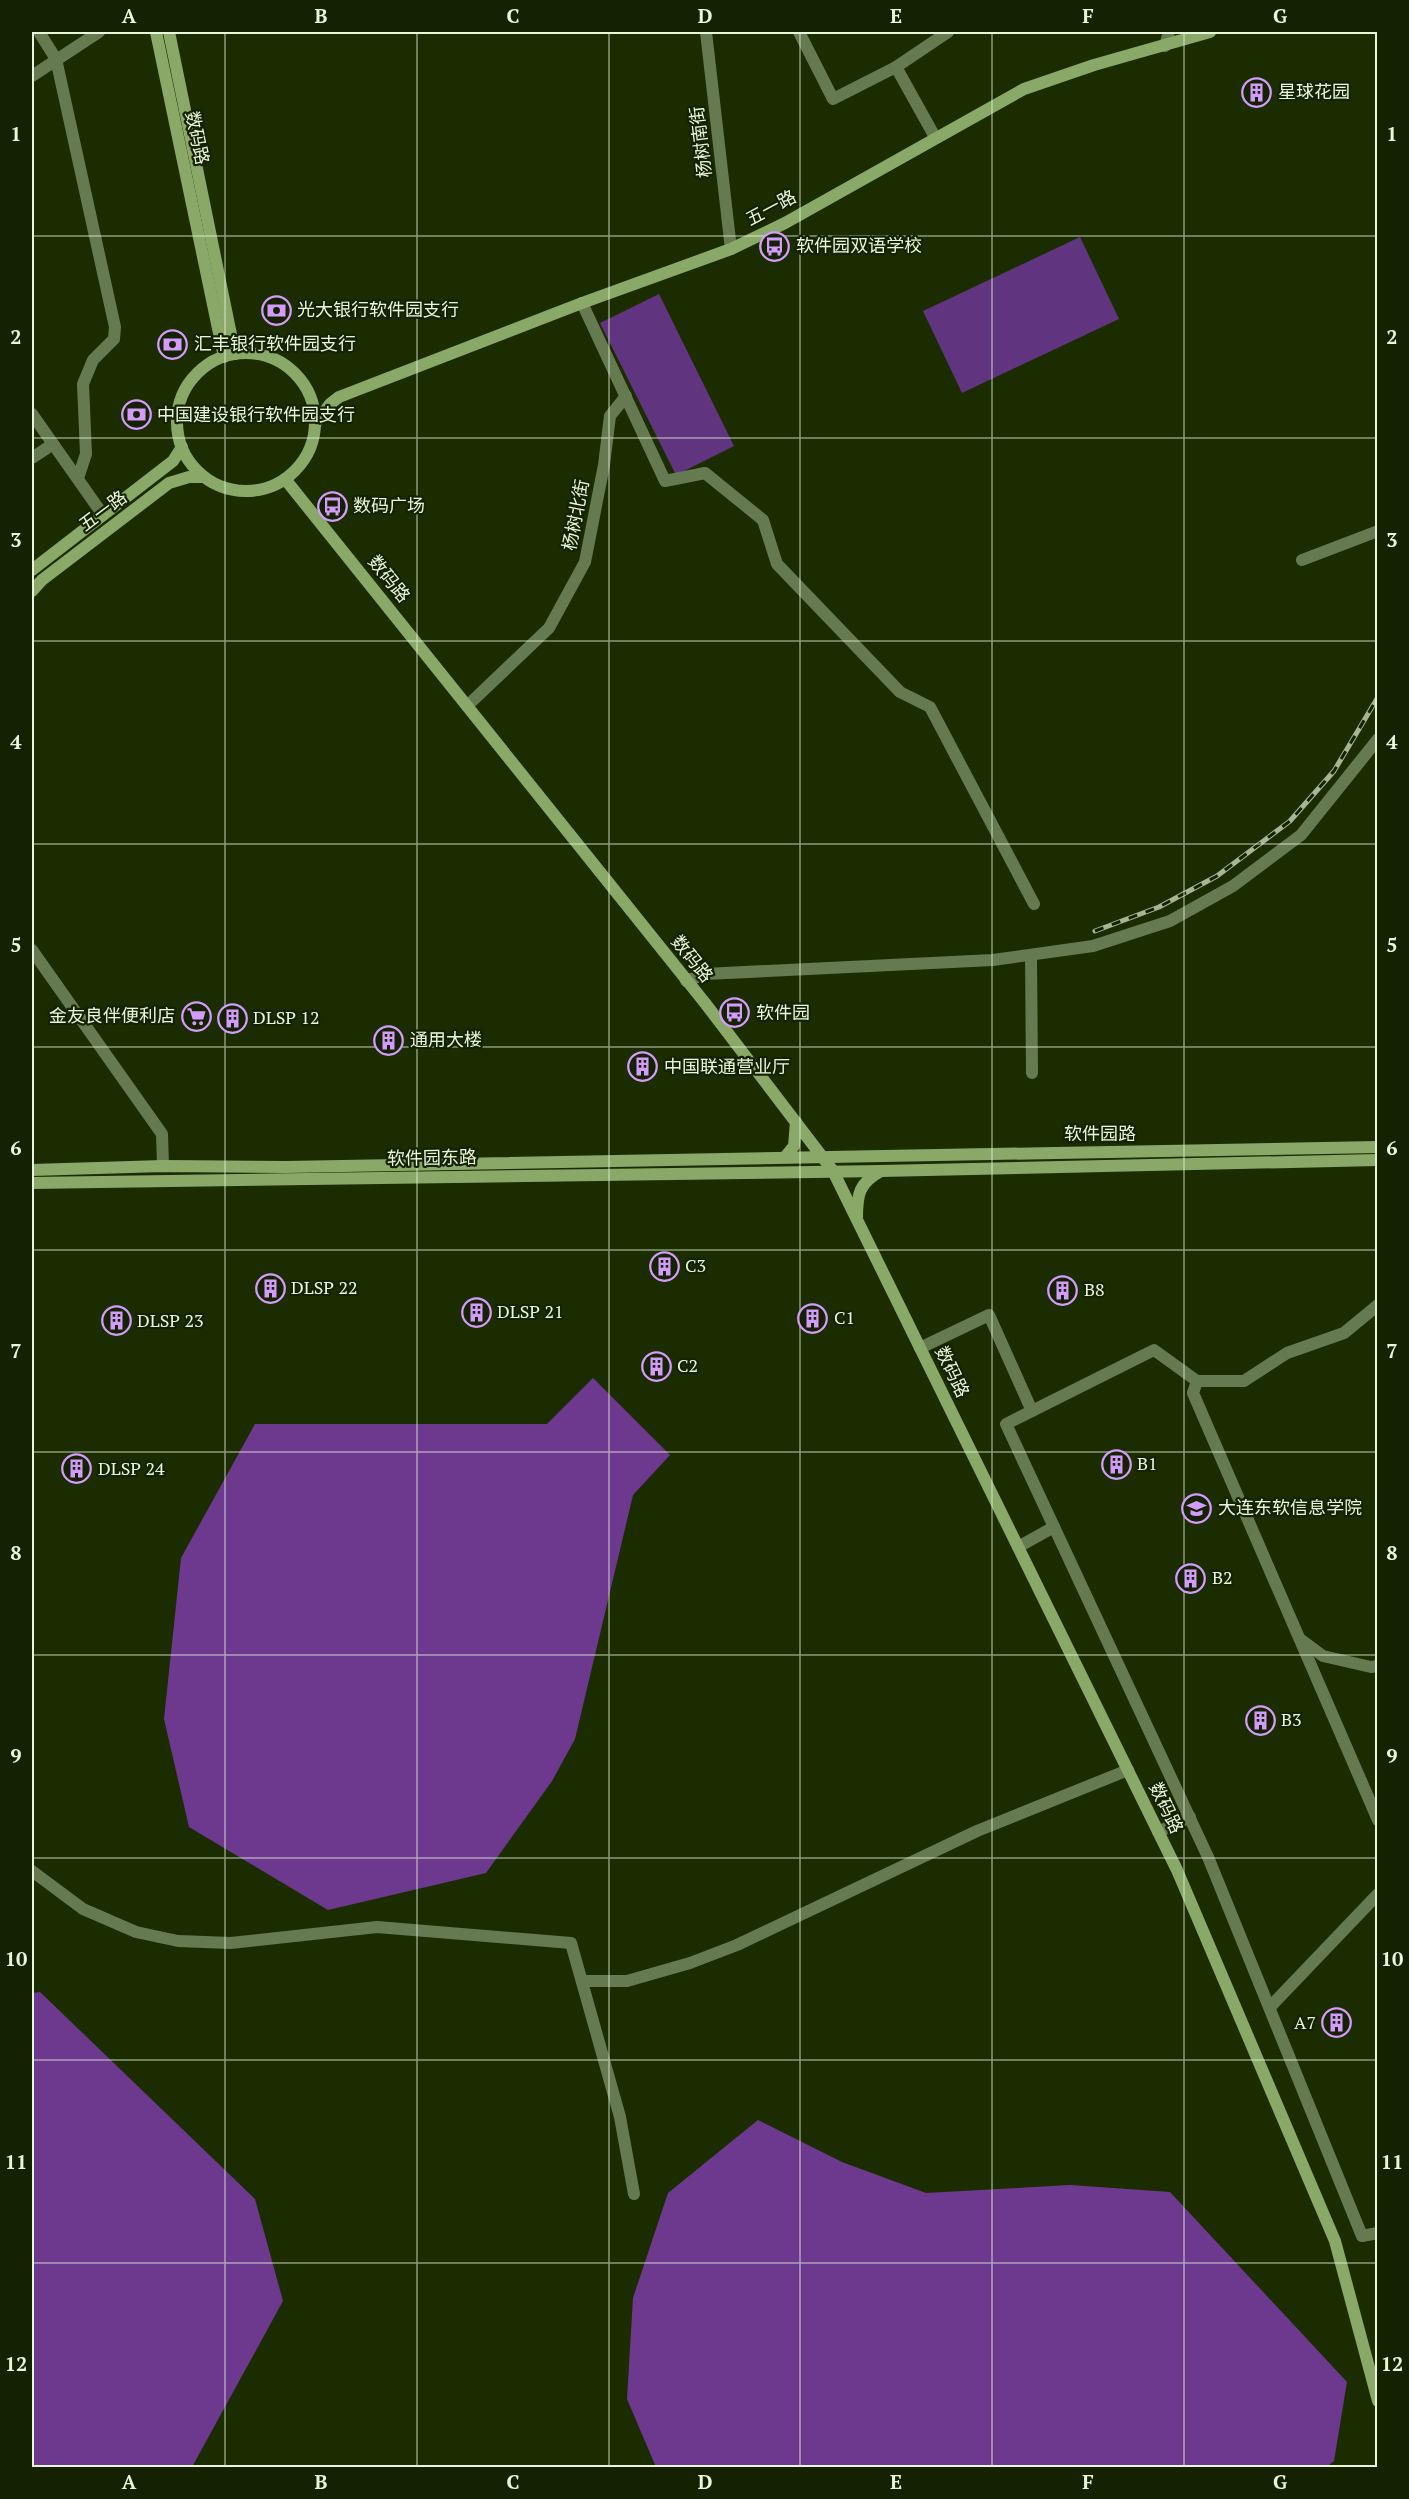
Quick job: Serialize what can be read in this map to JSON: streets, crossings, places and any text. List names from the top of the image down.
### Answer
{
  "streets": {
    "main road": [
      "数码路",
      "五一路",
      "软件园路",
      "软件园东路"
    ],
    "street": ["杨树南街", "杨树北街"]
  },
  "crossings": [
    ["数码路", "五一路"],
    ["数码路", "杨树北街"],
    ["数码路", "软件园路"],
    ["数码路", "软件园东路"],
    ["杨树南街", "五一路"],
    ["软件园路", "软件园东路"]
  ],
  "places": {
    "building": [
      "星球花园",
      "DLSP 12",
      "通用大楼",
      "中国联通营业厅",
      "C3",
      "DLSP 22",
      "B8",
      "DLSP 21",
      "C1",
      "DLSP 23",
      "C2",
      "B1",
      "DLSP 24",
      "B2",
      "B3",
      "A7"
    ],
    "bus stop": ["软件园双语学校", "数码广场", "软件园"],
    "bank": ["光大银行软件园支行", "汇丰银行软件园支行", "中国建设银行软件园支行"],
    "supermarket": ["金友良伴便利店"],
    "school or university": ["大连东软信息学院"]
  },
  "grid": {
    "columns": [
      "A",
      "B",
      "C",
      "D",
      "E",
      "F",
      "G"
    ],
    "rows": [
      "1",
      "2",
      "3",
      "4",
      "5",
      "6",
      "7",
      "8",
      "9",
      "10",
      "11",
      "12"
    ]
  }
}
